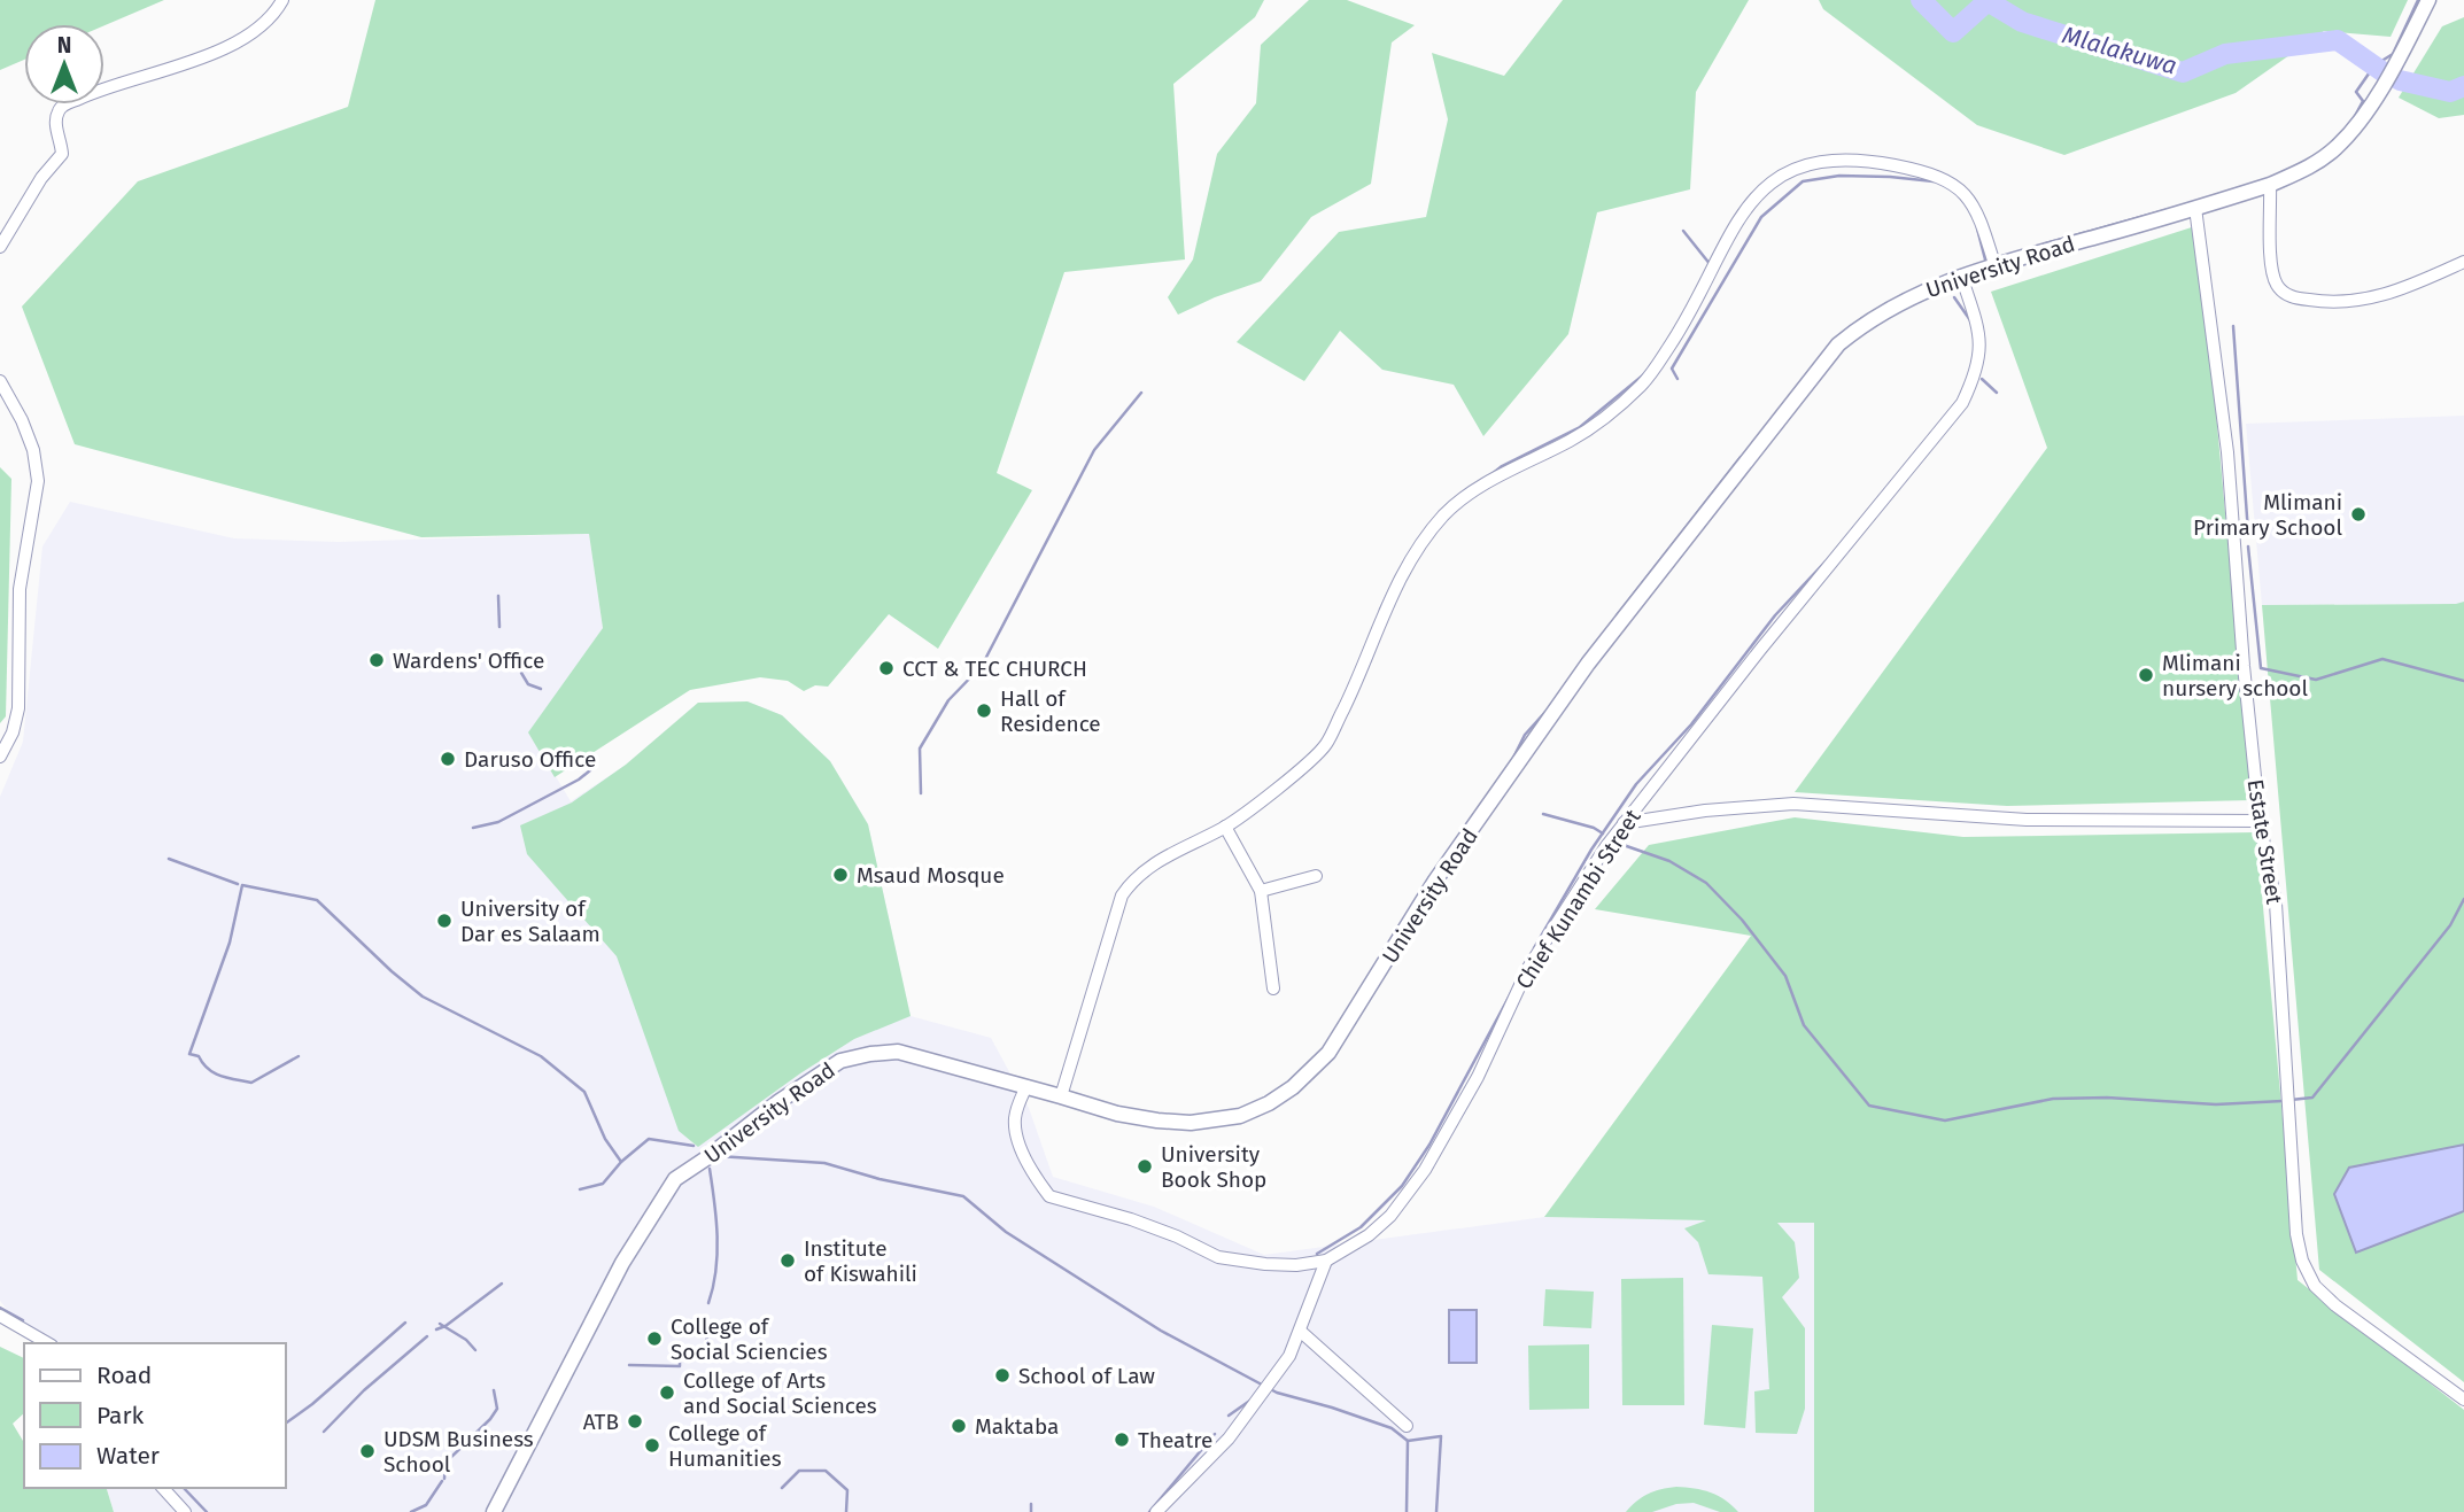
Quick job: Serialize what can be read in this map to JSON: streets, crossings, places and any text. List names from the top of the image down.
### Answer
{
  "streets": {
    "street": ["University Road", "Estate Street", "Chief Kunambi Street"]
  },
  "crossings": [
    ["University Road", "Estate Street"],
    ["University Road", "Chief Kunambi Street"]
  ],
  "water": ["Mlalakuwa"],
  "places": [
    "Mlimani Primary School",
    "Wardens' Office",
    "CCT & TEC CHURCH",
    "Mlimani nursery school",
    "Hall of Residence",
    "Daruso Office",
    "Msaud Mosque",
    "University of Dar es Salaam",
    "University Book Shop",
    "Institute of Kiswahili",
    "College of Social Sciencies",
    "School of Law",
    "College of Arts and Social Sciences",
    "ATB",
    "Maktaba",
    "Theatre",
    "College of Humanities",
    "UDSM Business School"
  ],
  "legend": ["Road", "Park", "Water"],
  "north": "top"
}
